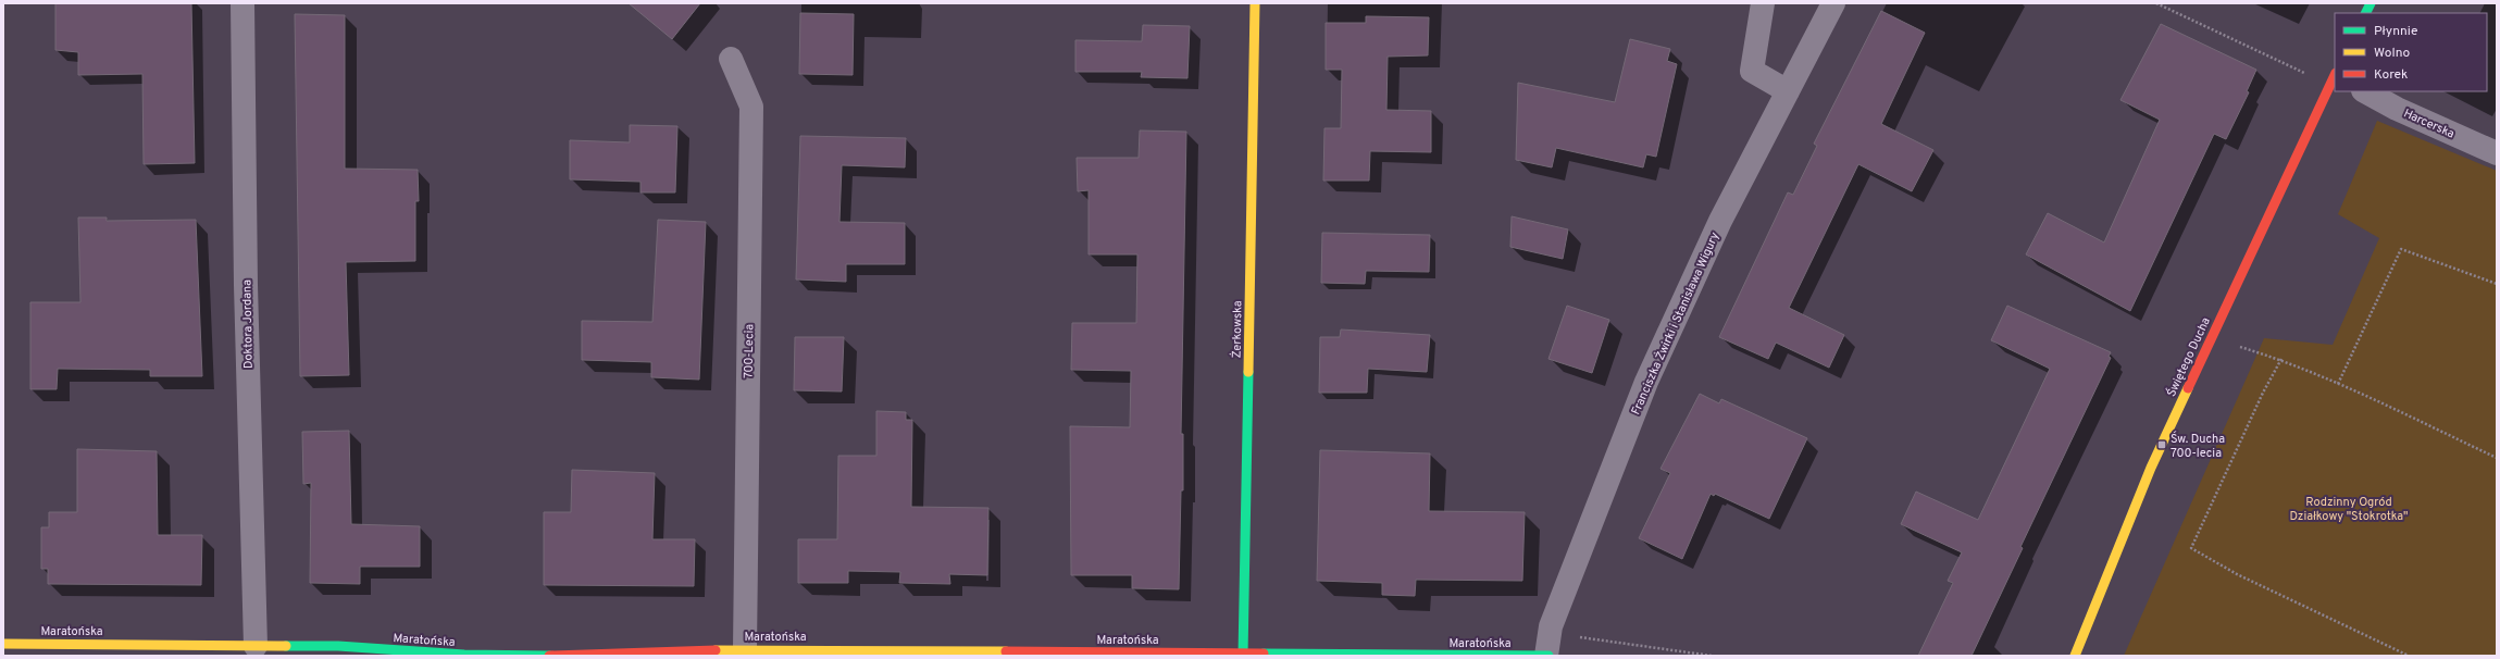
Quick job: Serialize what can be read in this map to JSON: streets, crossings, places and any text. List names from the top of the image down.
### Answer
{
  "streets": {
    "street": [
      "Harcerska",
      "Franciszka Żwirki i Stanisława Wigury",
      "Doktora Jordana",
      "Żerkowska",
      "700-Lecia",
      "Świętego Ducha",
      "Maratońska"
    ]
  },
  "crossings": [
    ["Franciszka Żwirki i Stanisława Wigury", "Maratońska"],
    ["Doktora Jordana", "Maratońska"],
    ["Żerkowska", "Maratońska"],
    ["700-Lecia", "Maratońska"]
  ],
  "parks": ["Rodzinny Ogród Działkowy \"Stokrotka\""],
  "places": {
    "transit": ["Św. Ducha 700-lecia"]
  },
  "legend": ["Płynnie", "Wolno", "Korek"]
}
